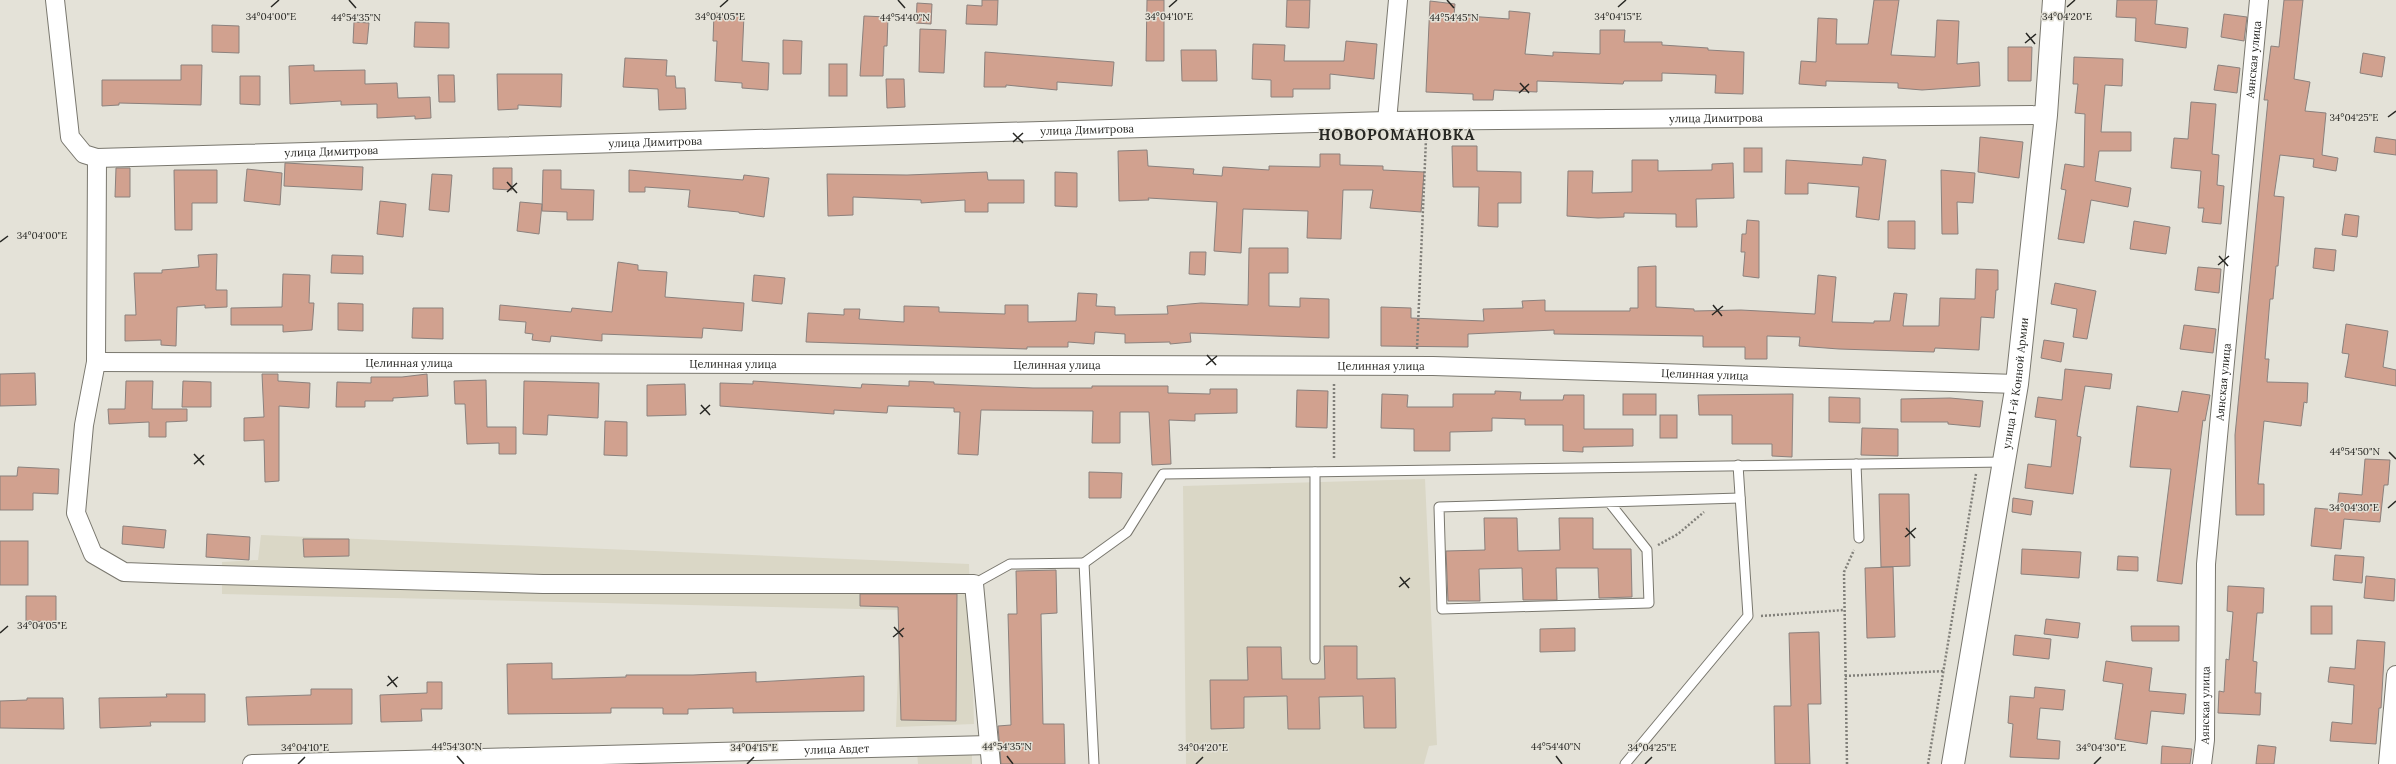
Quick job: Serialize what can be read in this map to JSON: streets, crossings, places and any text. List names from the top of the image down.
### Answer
{
  "streets": {
    "street": [
      "Аянская улица",
      "улица Димитрова",
      "Целинная улица",
      "улица 1-й Конной Армии",
      "улица Авдет"
    ]
  },
  "crossings": [
    ["улица Димитрова", "улица 1-й Конной Армии"],
    ["Целинная улица", "улица 1-й Конной Армии"]
  ],
  "districts": ["НОВОРОМАНОВКА"],
  "coordinates": [
    "34°04'00\"E",
    "34°04'05\"E",
    "34°04'10\"E",
    "34°04'15\"E",
    "34°04'20\"E",
    "44°54'35\"N",
    "44°54'40\"N",
    "44°54'45\"N",
    "34°04'25\"E",
    "44°54'50\"N",
    "34°04'30\"E",
    "44°54'30\"N"
  ]
}
